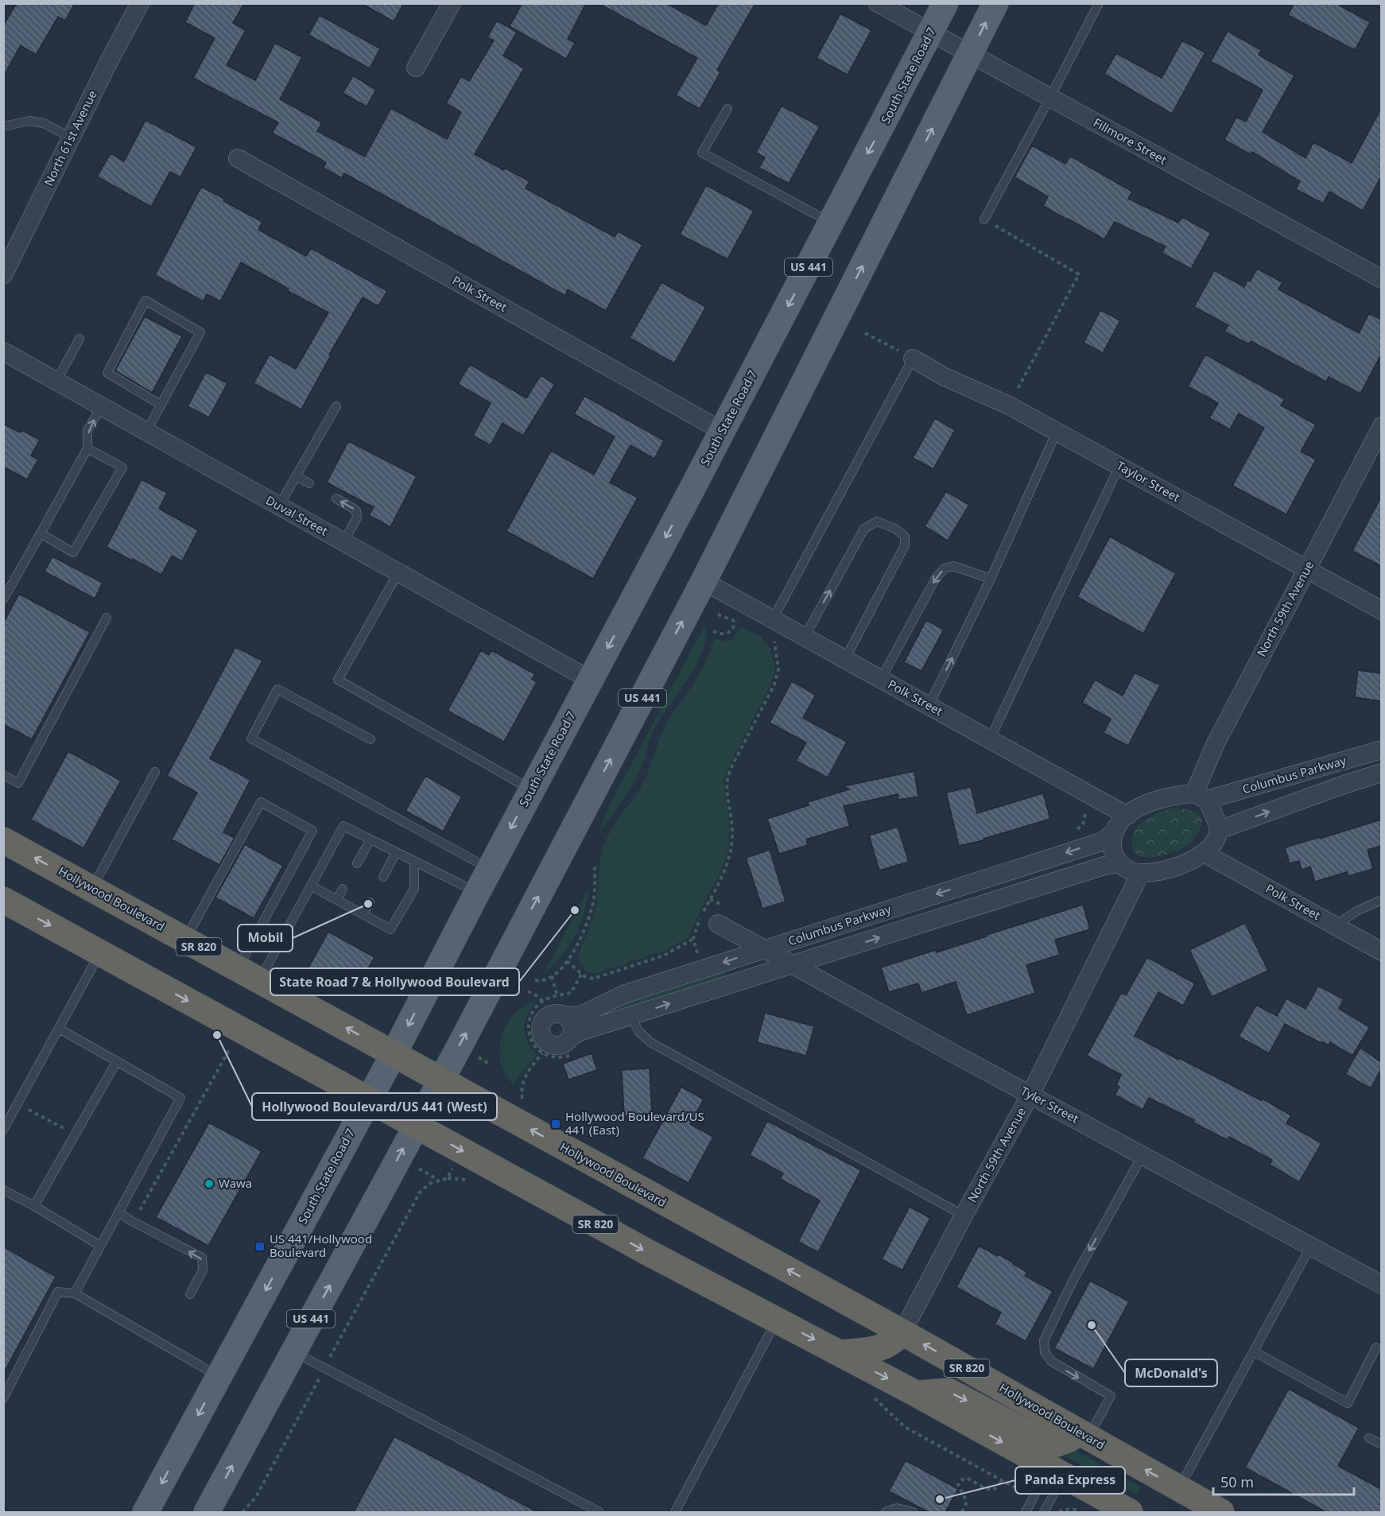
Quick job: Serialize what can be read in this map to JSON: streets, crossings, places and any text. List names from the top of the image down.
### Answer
{
  "streets": {
    "highway": ["Hollywood Boulevard", "SR 820"],
    "main road": ["South State Road 7", "US 441"],
    "street": [
      "North 61st Avenue",
      "Fillmore Street",
      "Polk Street",
      "Taylor Street",
      "Duval Street",
      "North 59th Avenue",
      "Columbus Parkway",
      "Tyler Street"
    ]
  },
  "crossings": [
    ["South State Road 7", "Fillmore Street"],
    ["South State Road 7", "Polk Street"],
    ["South State Road 7", "Duval Street"],
    ["South State Road 7", "Hollywood Boulevard"],
    ["South State Road 7", "SR 820"],
    ["Fillmore Street", "US 441"],
    ["US 441", "Polk Street"],
    ["US 441", "Hollywood Boulevard"],
    ["US 441", "SR 820"],
    ["Polk Street", "North 59th Avenue"],
    ["Polk Street", "Columbus Parkway"],
    ["Taylor Street", "North 59th Avenue"],
    ["North 59th Avenue", "Columbus Parkway"],
    ["North 59th Avenue", "Hollywood Boulevard"],
    ["North 59th Avenue", "Tyler Street"],
    ["Columbus Parkway", "Tyler Street"]
  ],
  "places": {
    "other": [
      "Mobil",
      "State Road 7 & Hollywood Boulevard",
      "Hollywood Boulevard/US 441 (West)",
      "Wawa",
      "McDonald's",
      "Panda Express"
    ],
    "transit": ["Hollywood Boulevard/US 441 (East)", "US 441/Hollywood Boulevard"]
  },
  "scale_bar": "50 m"
}
